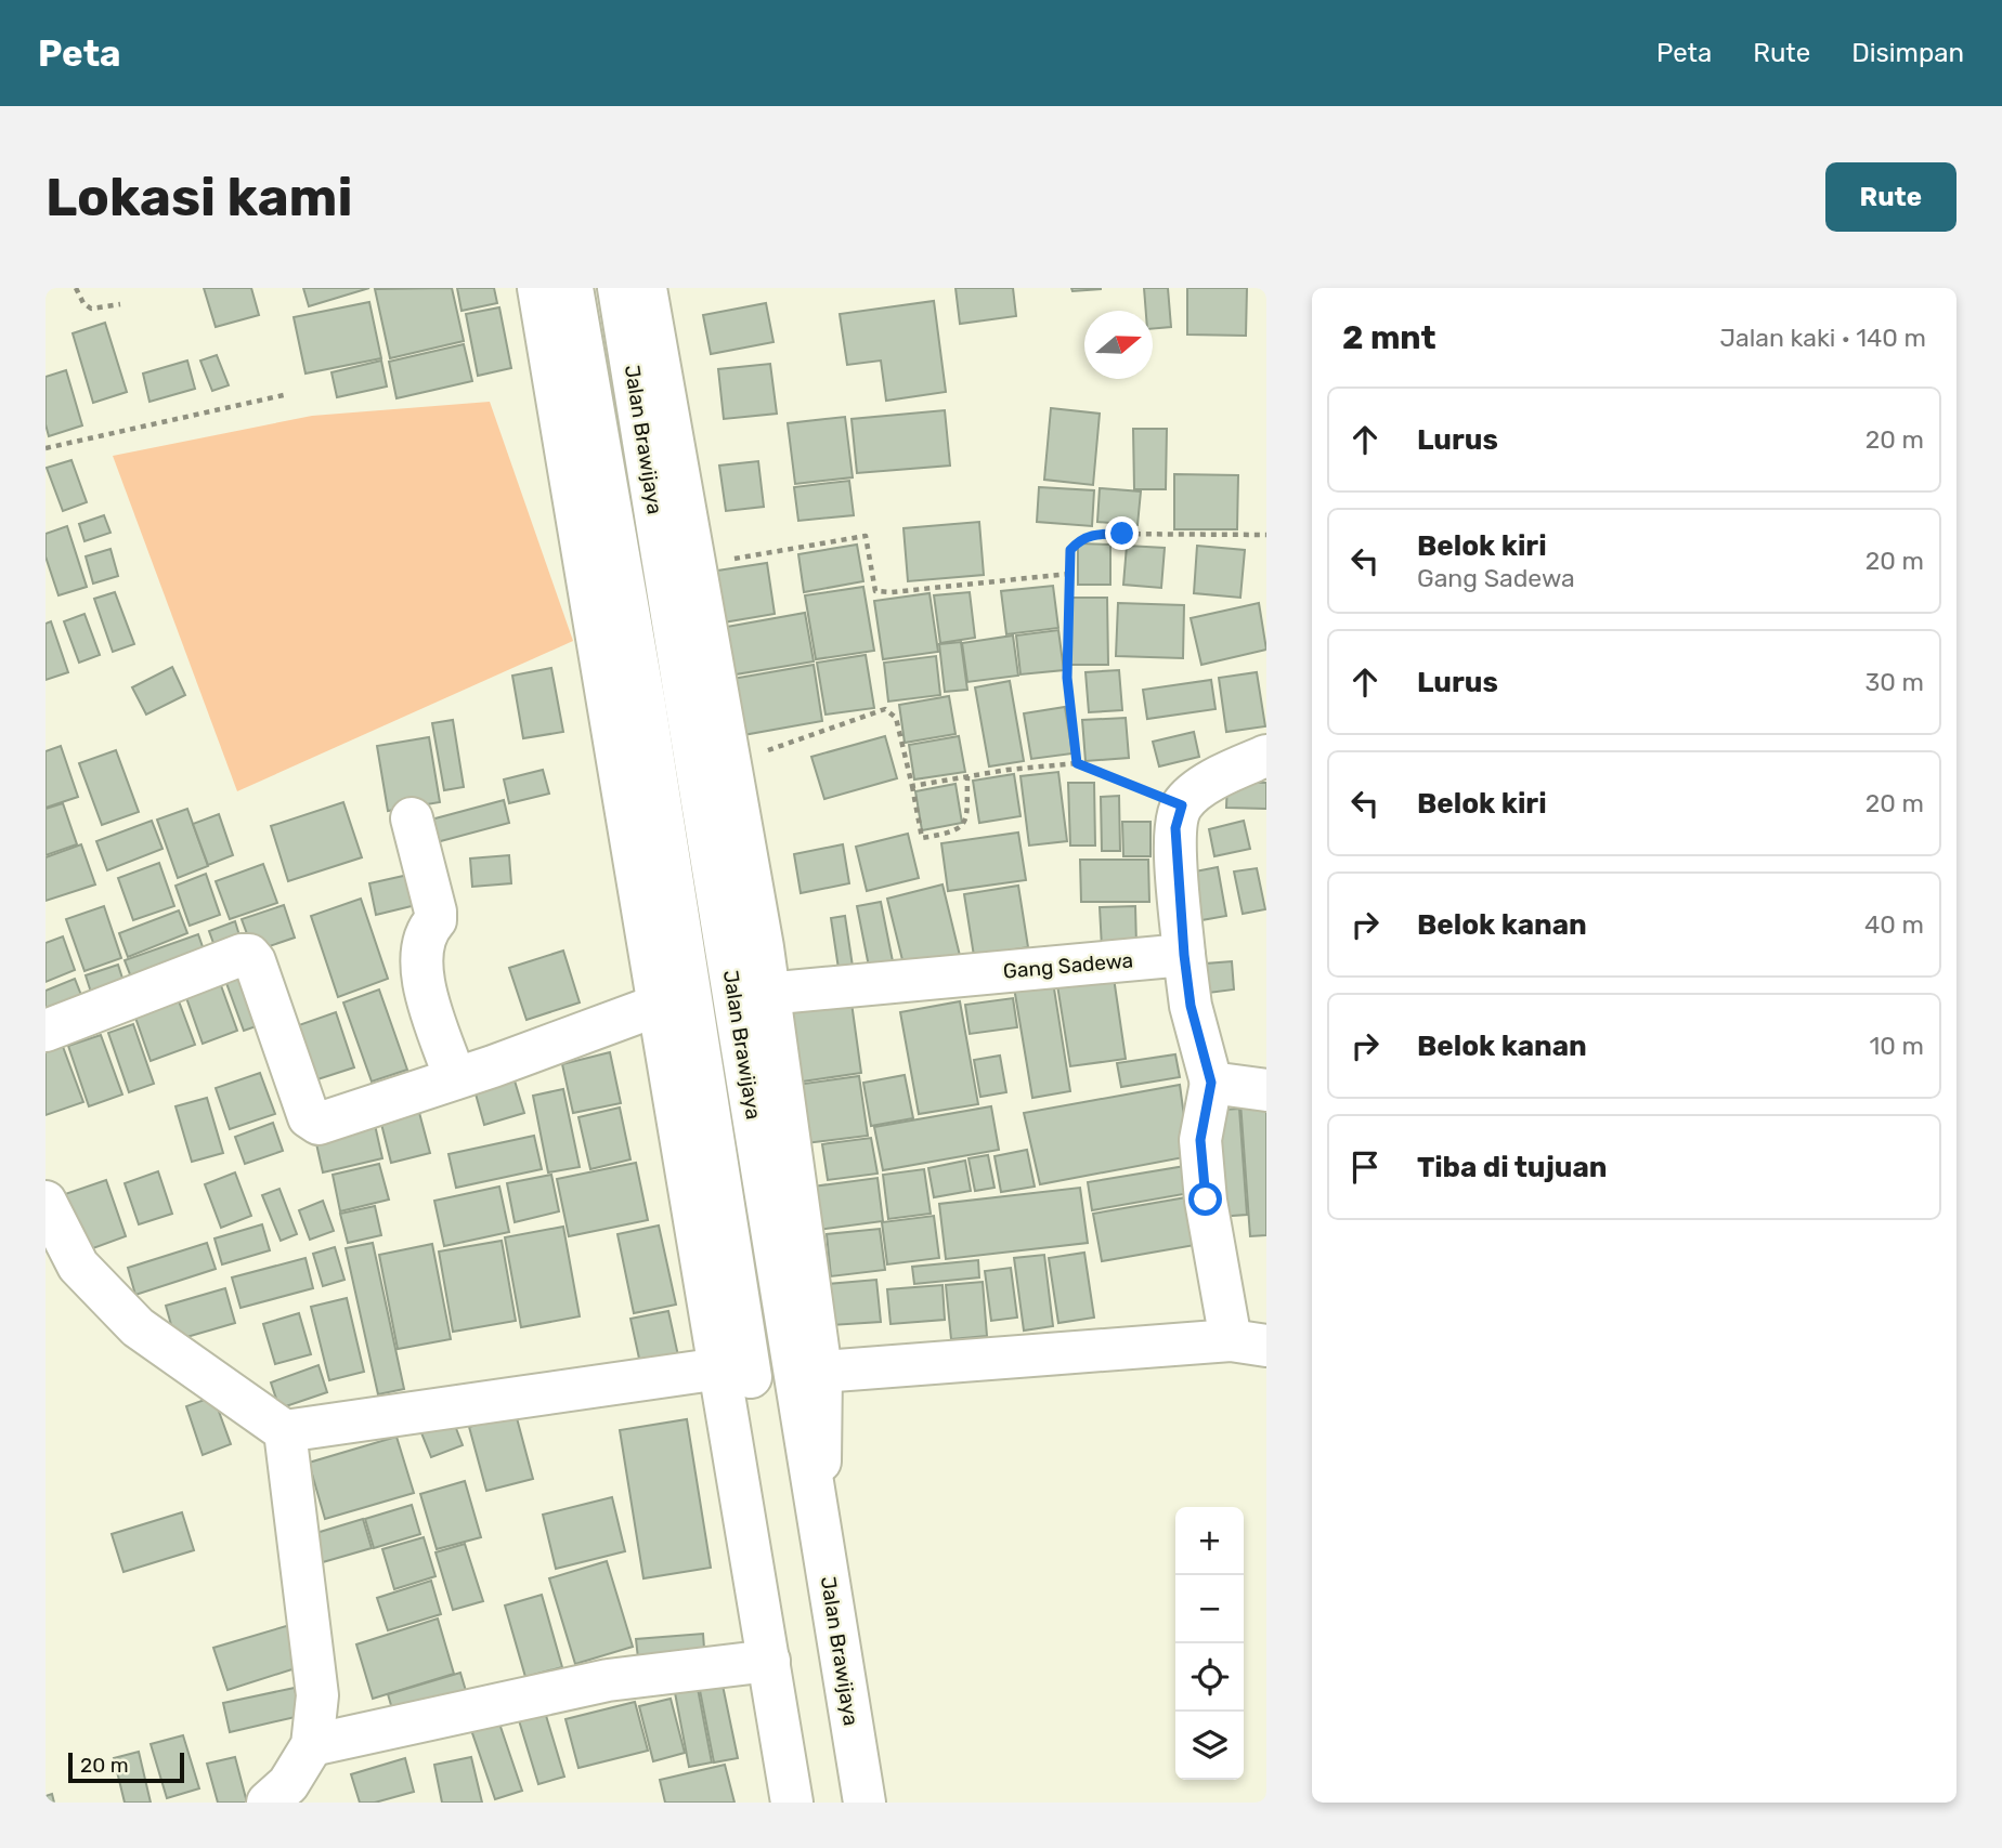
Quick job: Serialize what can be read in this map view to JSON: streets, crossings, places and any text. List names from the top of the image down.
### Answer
{
  "streets": {
    "main road": ["Jalan Brawijaya", "Gang Sadewa"]
  },
  "scale_bar": "20 m",
  "north": "right",
  "page": {
    "header": "Peta",
    "nav": ["Peta", "Rute", "Disimpan"],
    "buttons": "Rute",
    "title": "Lokasi kami",
    "heading": ["2 mnt", "Jalan kaki · 140 m"],
    "list": [
      ["Lurus", "20 m"],
      ["Belok kiri", "Gang Sadewa", "20 m"],
      ["Lurus", "30 m"],
      ["Belok kiri", "20 m"],
      ["Belok kanan", "40 m"],
      ["Belok kanan", "10 m"],
      "Tiba di tujuan"
    ],
    "map_buttons": ["+", "−"],
    "scale": "20 m"
  }
}
